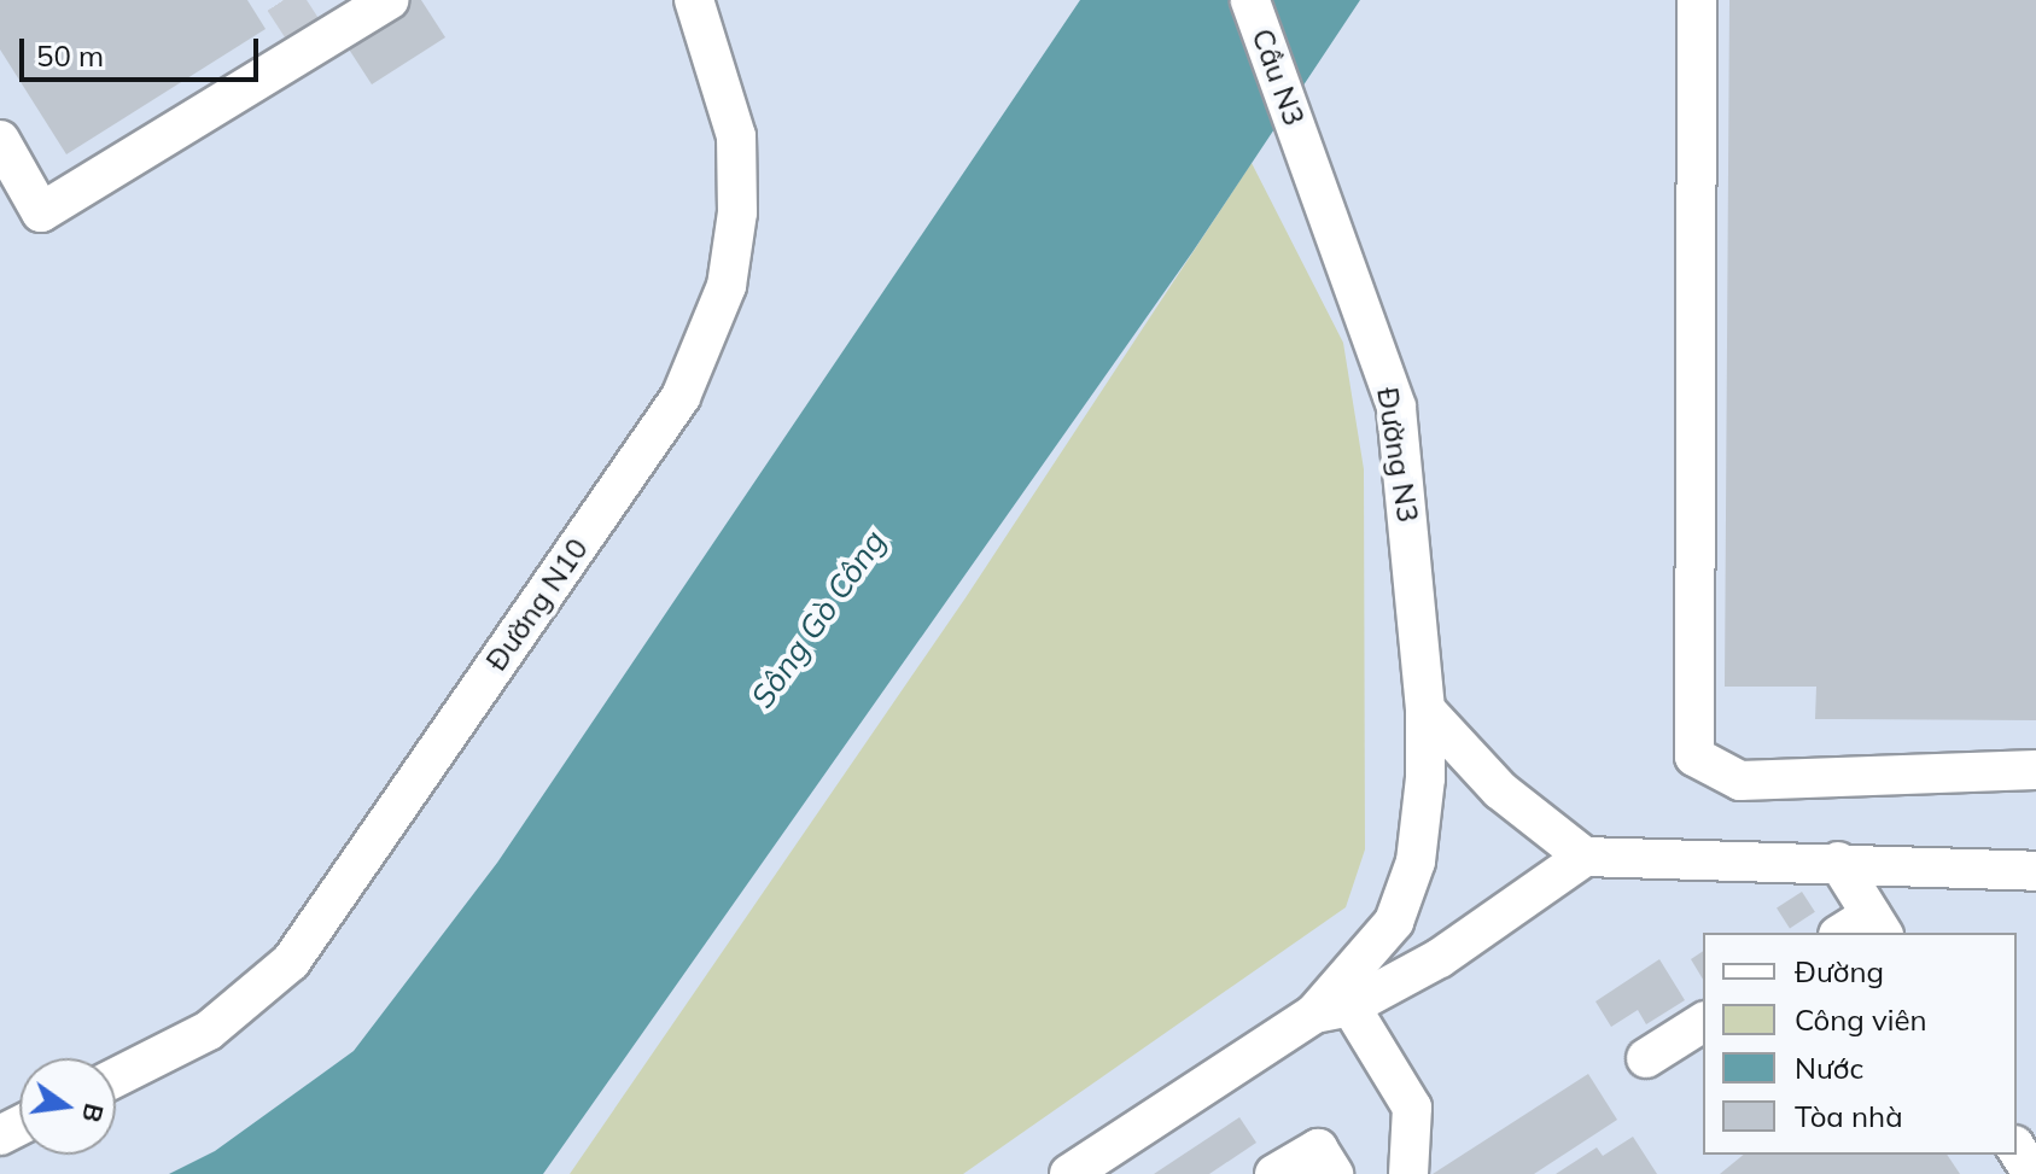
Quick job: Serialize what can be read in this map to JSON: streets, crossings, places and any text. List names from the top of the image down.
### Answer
{
  "streets": {
    "street": ["Cầu N3", "Đường N3", "Đường N10"]
  },
  "crossings": [
    ["Cầu N3", "Đường N3"]
  ],
  "water": ["Sông Gò Công"],
  "legend": [
    "Đường",
    "Công viên",
    "Nước",
    "Tòa nhà"
  ],
  "scale_bar": "50 m",
  "north": "right"
}
